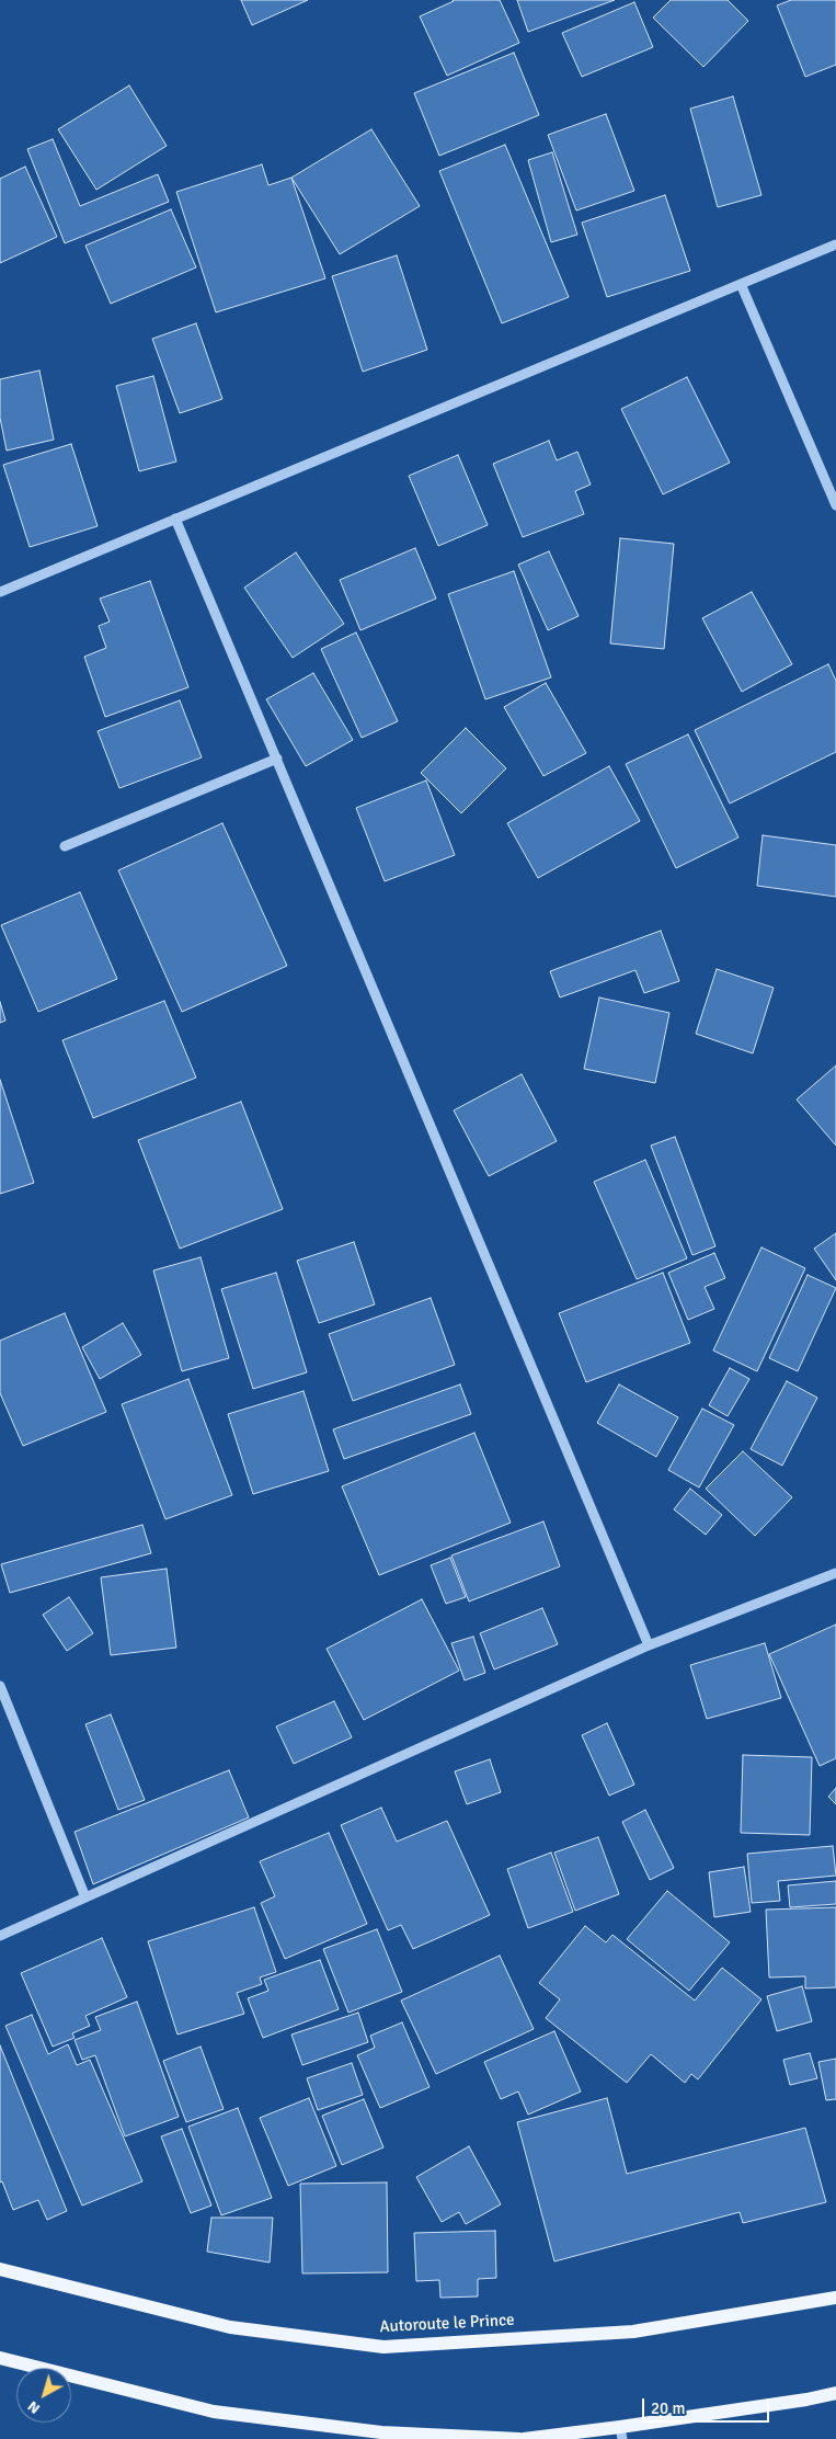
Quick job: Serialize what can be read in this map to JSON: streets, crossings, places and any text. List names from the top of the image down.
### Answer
{
  "streets": {
    "main road": ["Autoroute le Prince"]
  },
  "scale_bar": "20 m",
  "north": "bottom left"
}
